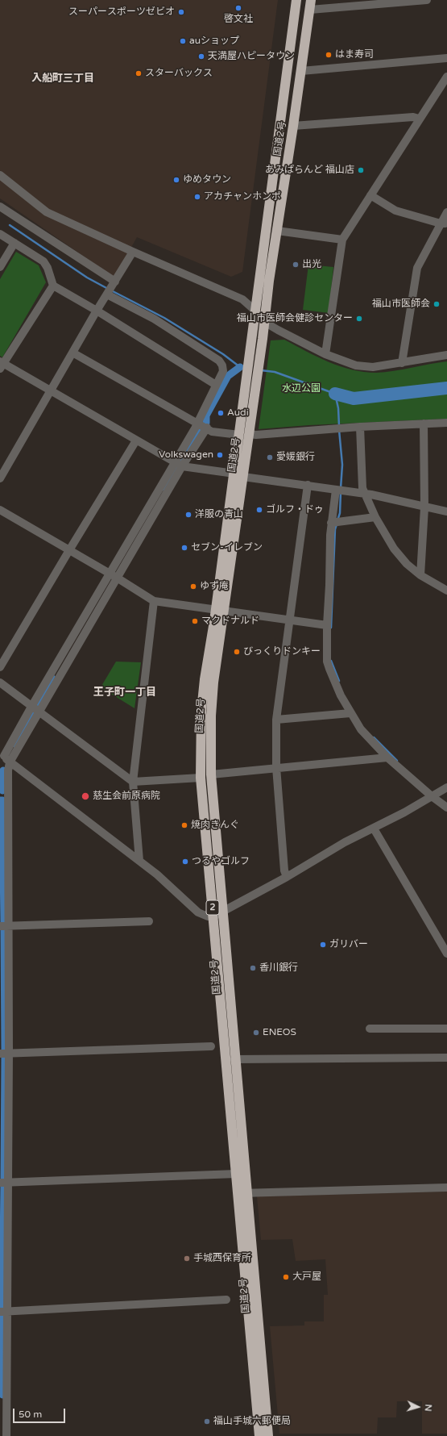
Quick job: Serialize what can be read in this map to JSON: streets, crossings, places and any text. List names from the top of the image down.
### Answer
{
  "streets": {
    "highway": ["国道2号", "2"]
  },
  "districts": ["入船町三丁目", "王子町一丁目"],
  "parks": ["水辺公園"],
  "places": [
    "啓文社",
    "スーパースポーツゼビオ",
    "auショップ",
    "はま寿司",
    "天満屋ハピータウン",
    "スターバックス",
    "あみぱらんど 福山店",
    "ゆめタウン",
    "アカチャンホンポ",
    "出光",
    "福山市医師会",
    "福山市医師会健診センター",
    "Audi",
    "Volkswagen",
    "愛媛銀行",
    "ゴルフ・ドゥ",
    "洋服の青山",
    "セブン-イレブン",
    "ゆず庵",
    "マクドナルド",
    "びっくりドンキー",
    "慈生会前原病院",
    "焼肉きんぐ",
    "つるやゴルフ",
    "ガリバー",
    "香川銀行",
    "ENEOS",
    "手城西保育所",
    "大戸屋",
    "福山手城六郵便局"
  ],
  "scale_bar": "50 m",
  "north": "right"
}
